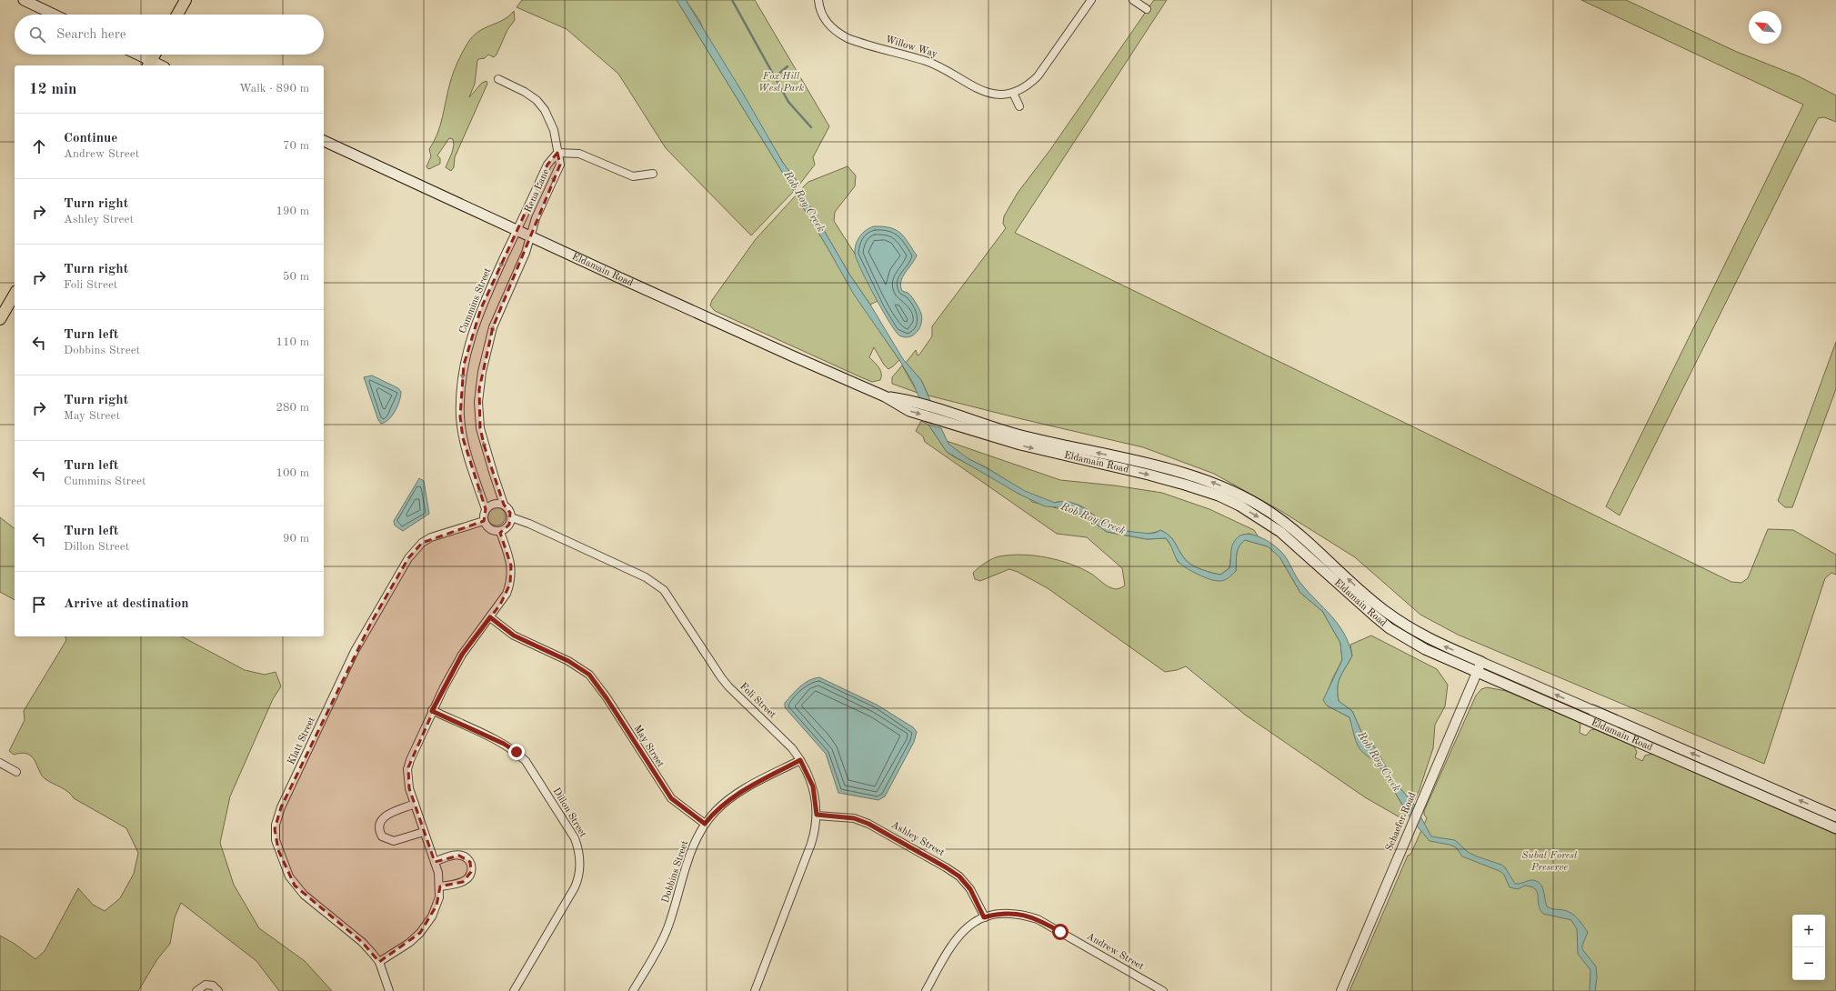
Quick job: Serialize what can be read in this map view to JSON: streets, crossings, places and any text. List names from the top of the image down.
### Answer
{
  "streets": {
    "main road": ["Eldamain Road"],
    "street": [
      "Willow Way",
      "Rena Lane",
      "Cummins Street",
      "Foli Street",
      "Klatt Street",
      "May Street",
      "Dillon Street",
      "Schaefer Road",
      "Ashley Street",
      "Dobbins Street",
      "Andrew Street"
    ]
  },
  "crossings": [
    ["Rena Lane", "Eldamain Road"],
    ["Rena Lane", "Cummins Street"],
    ["Eldamain Road", "Cummins Street"],
    ["Eldamain Road", "Schaefer Road"],
    ["Cummins Street", "Foli Street"],
    ["Cummins Street", "Klatt Street"],
    ["Foli Street", "Klatt Street"],
    ["Foli Street", "Ashley Street"],
    ["Foli Street", "Dobbins Street"],
    ["May Street", "Dobbins Street"],
    ["Ashley Street", "Andrew Street"]
  ],
  "water": ["Rob Roy Creek"],
  "parks": ["Fox Hill West Park", "Subat Forest Preserve"],
  "north": "top left",
  "page": {
    "search": "Search here",
    "heading": ["12 min", "Walk · 890 m"],
    "list": [
      ["Continue", "Andrew Street", "70 m"],
      ["Turn right", "Ashley Street", "190 m"],
      ["Turn right", "Foli Street", "50 m"],
      ["Turn left", "Dobbins Street", "110 m"],
      ["Turn right", "May Street", "280 m"],
      ["Turn left", "Cummins Street", "100 m"],
      ["Turn left", "Dillon Street", "90 m"],
      "Arrive at destination"
    ],
    "map_buttons": ["+", "−"]
  }
}
